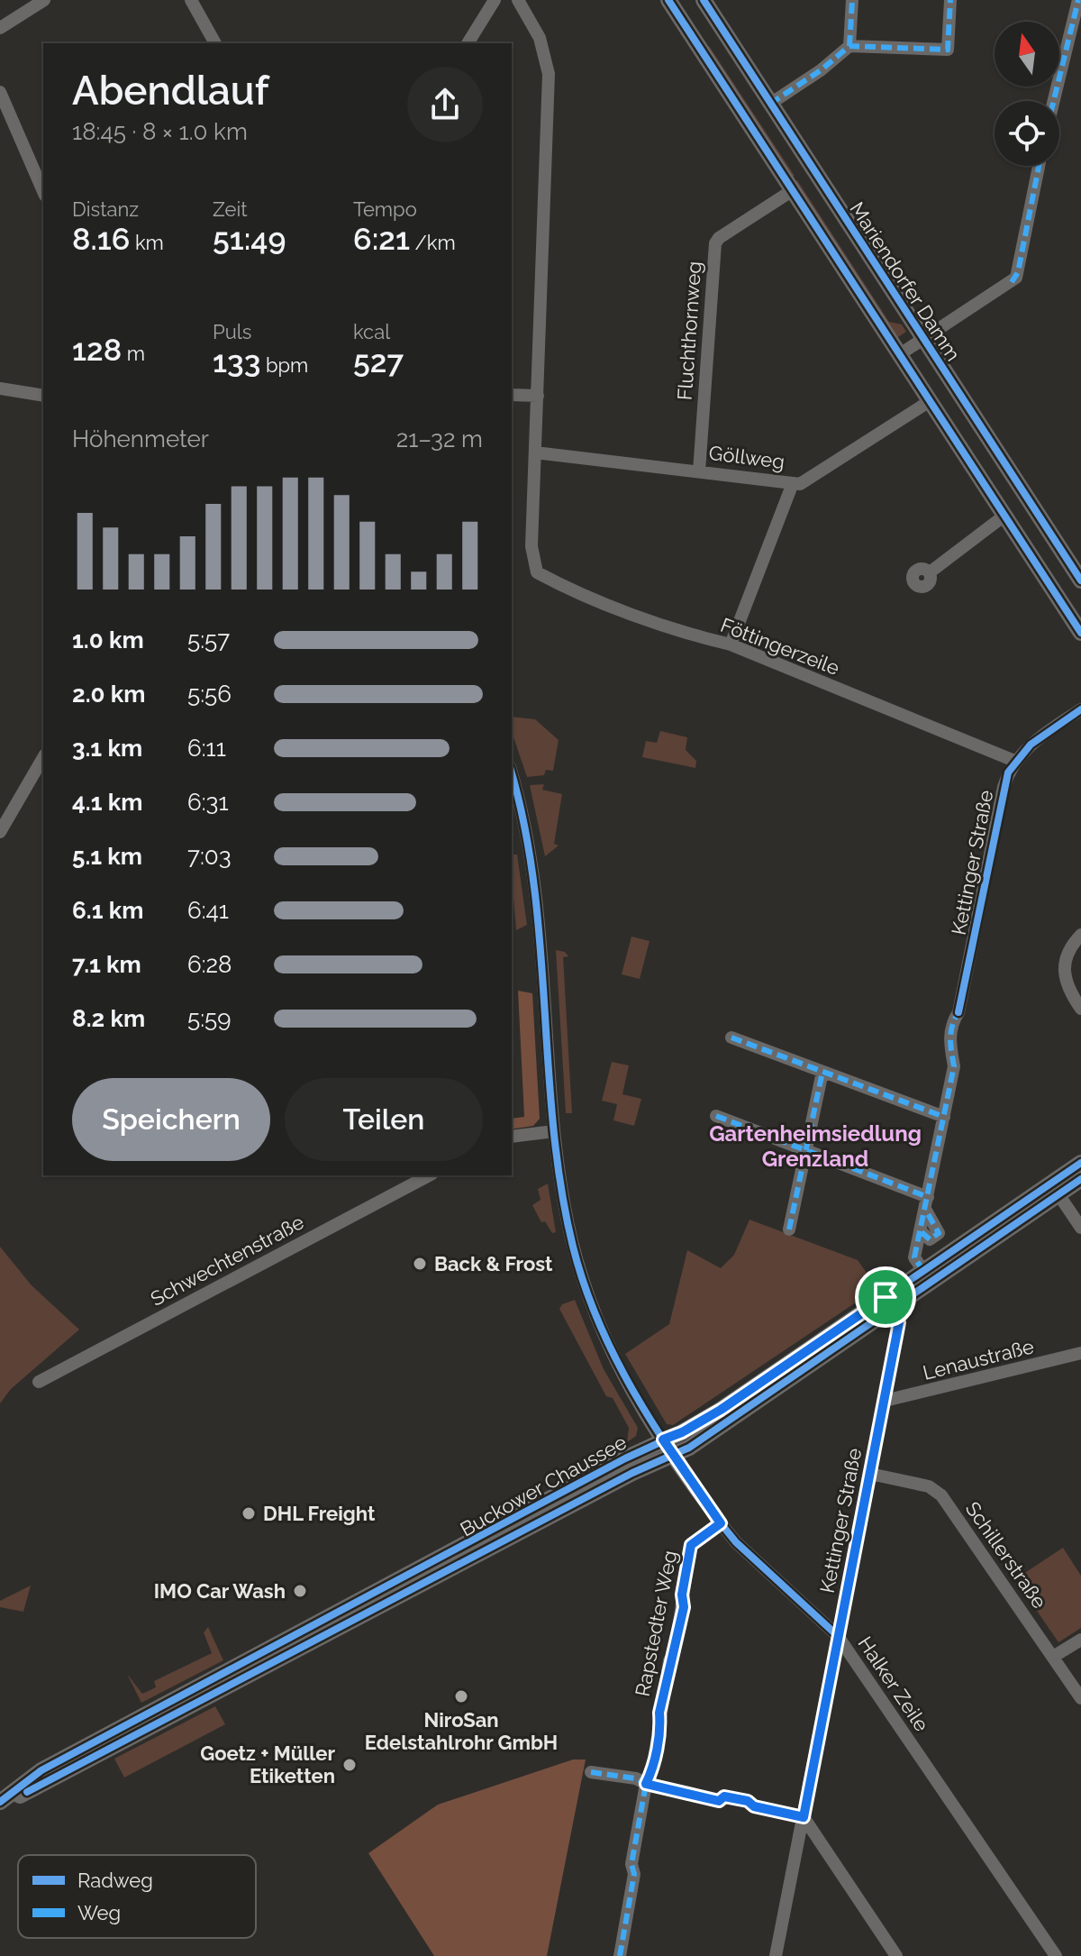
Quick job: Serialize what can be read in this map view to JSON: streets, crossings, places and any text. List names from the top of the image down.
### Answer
{
  "streets": {
    "main road": ["Mariendorfer Damm", "Buckower Chaussee"],
    "street": [
      "Fluchthornweg",
      "Göllweg",
      "Föttingerzeile",
      "Kettinger Straße",
      "Schwechtenstraße",
      "Lenaustraße",
      "Schillerstraße",
      "Rapstedter Weg",
      "Halker Zeile"
    ]
  },
  "crossings": [
    ["Fluchthornweg", "Göllweg"],
    ["Göllweg", "Föttingerzeile"],
    ["Föttingerzeile", "Kettinger Straße"],
    ["Kettinger Straße", "Lenaustraße"],
    ["Kettinger Straße", "Buckower Chaussee"],
    ["Kettinger Straße", "Schillerstraße"],
    ["Kettinger Straße", "Halker Zeile"],
    ["Buckower Chaussee", "Halker Zeile"],
    ["Rapstedter Weg", "Halker Zeile"]
  ],
  "districts": ["Gartenheimsiedlung Grenzland"],
  "places": [
    "Back & Frost",
    "DHL Freight",
    "IMO Car Wash",
    "NiroSan Edelstahlrohr GmbH",
    "Goetz + Müller Etiketten"
  ],
  "legend": ["Radweg", "Weg"],
  "north": "top",
  "page": {
    "heading": ["Abendlauf", "18:45 · 8 × 1.0 km"],
    "stats": [
      ["Distanz", "8.16 km"],
      ["Zeit", "51:49"],
      ["Tempo", "6:21 /km"],
      ["128 m"],
      ["Puls", "133 bpm"],
      ["kcal", "527"]
    ],
    "chart": ["Höhenmeter", "21–32 m"],
    "list": [
      {
        "name": "1.0 km",
        "note": "5:57"
      },
      {
        "name": "2.0 km",
        "note": "5:56"
      },
      {
        "name": "3.1 km",
        "note": "6:11"
      },
      {
        "name": "4.1 km",
        "note": "6:31"
      },
      {
        "name": "5.1 km",
        "note": "7:03"
      },
      {
        "name": "6.1 km",
        "note": "6:41"
      },
      {
        "name": "7.1 km",
        "note": "6:28"
      },
      {
        "name": "8.2 km",
        "note": "5:59"
      }
    ],
    "buttons": ["Speichern", "Teilen"]
  }
}
